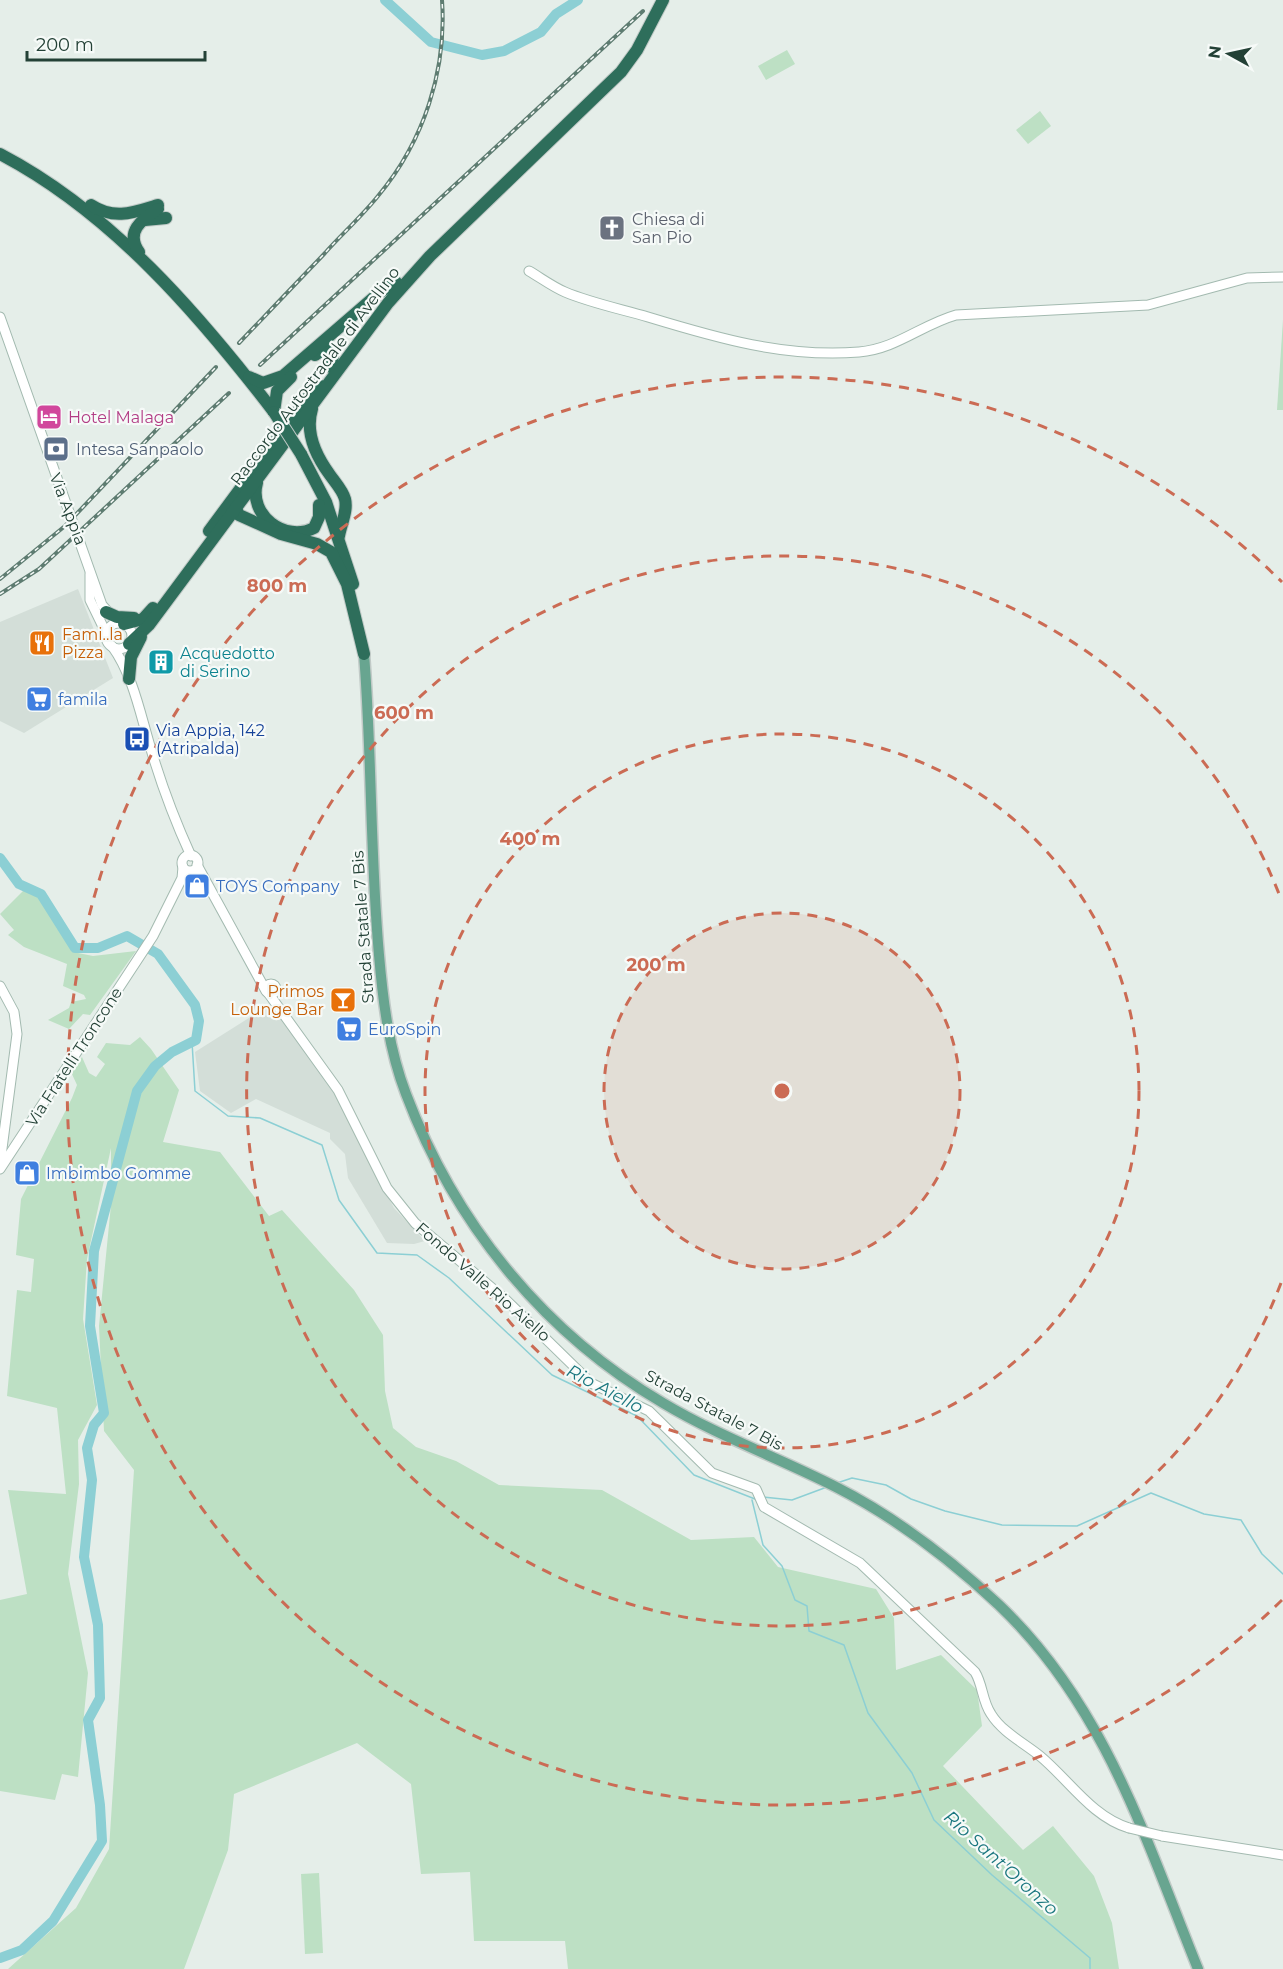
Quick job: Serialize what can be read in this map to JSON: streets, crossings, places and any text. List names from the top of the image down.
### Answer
{
  "streets": {
    "highway": ["Raccordo Autostradale di Avellino"],
    "main road": ["Strada Statale 7 Bis"],
    "street": ["Via Appia", "Via Fratelli Troncone", "Fondo Valle Rio Aiello"]
  },
  "crossings": [
    ["Via Appia", "Via Fratelli Troncone"],
    ["Via Appia", "Fondo Valle Rio Aiello"]
  ],
  "water": ["Rio Aiello", "Rio Sant'Oronzo"],
  "places": {
    "church": ["Chiesa di San Pio"],
    "hotel": ["Hotel Malaga"],
    "bank": ["Intesa Sanpaolo"],
    "restaurant": ["Fami..la Pizza"],
    "building": ["Acquedotto di Serino"],
    "supermarket": ["famila", "EuroSpin"],
    "bus stop": ["Via Appia, 142 (Atripalda)"],
    "shop": ["TOYS Company", "Imbimbo Gomme"],
    "bar": ["Primos Lounge Bar"]
  },
  "scale_bar": "200 m",
  "north": "left",
  "rings": [
    "800 m",
    "600 m",
    "400 m",
    "200 m"
  ]
}
